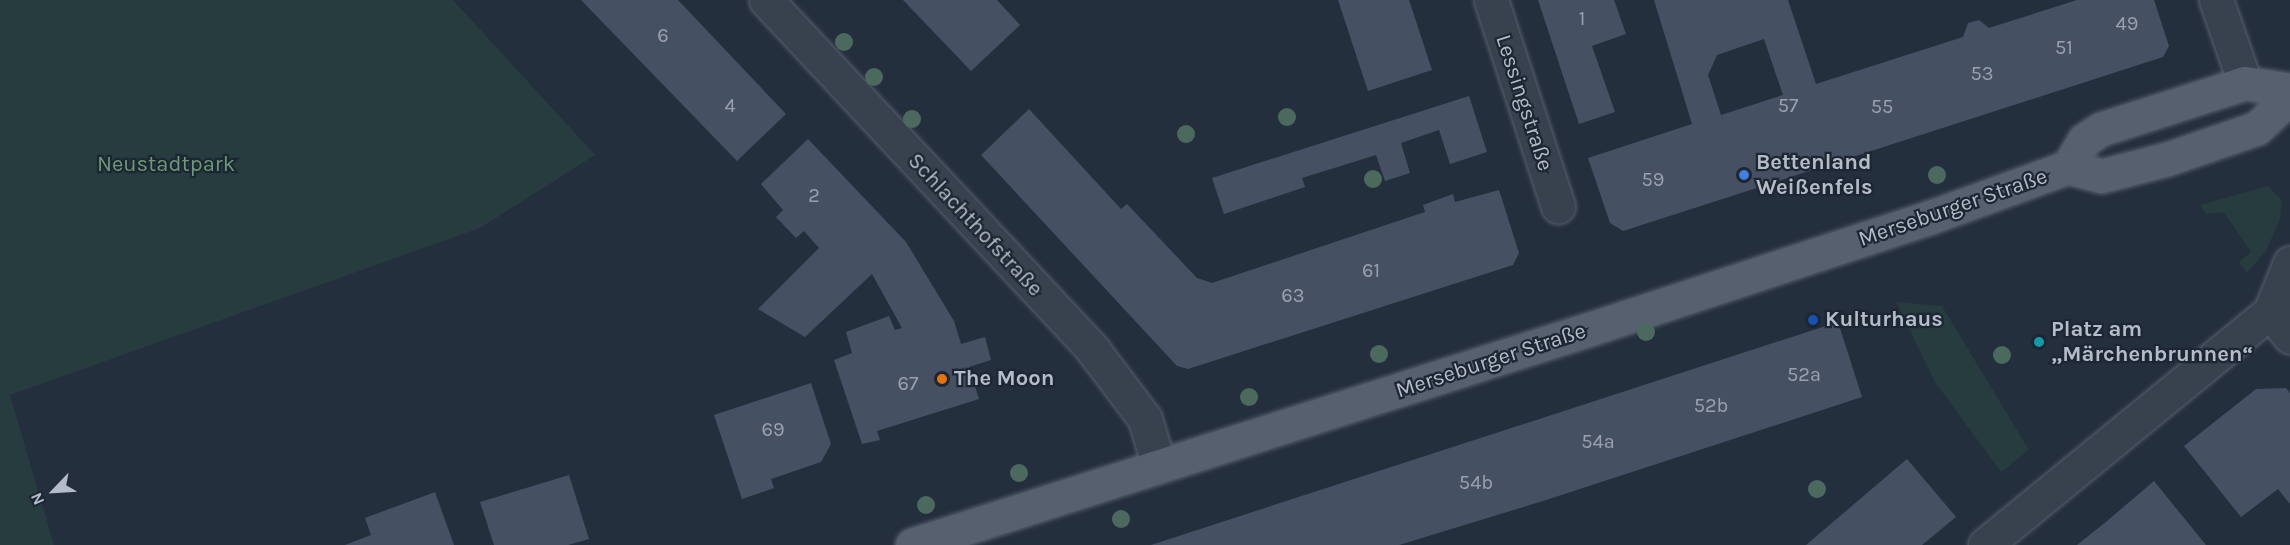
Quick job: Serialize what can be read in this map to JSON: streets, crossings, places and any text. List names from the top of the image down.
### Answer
{
  "streets": {
    "main road": ["Merseburger Straße"],
    "street": ["Lessingstraße", "Schlachthofstraße"]
  },
  "crossings": [
    ["Merseburger Straße", "Schlachthofstraße"]
  ],
  "parks": ["Neustadtpark"],
  "places": [
    "Bettenland Weißenfels",
    "Kulturhaus",
    "Platz am „Märchenbrunnen“",
    "The Moon"
  ],
  "house_numbers": [
    "1",
    "49",
    "6",
    "51",
    "53",
    "4",
    "57",
    "55",
    "59",
    "2",
    "61",
    "63",
    "52a",
    "67",
    "52b",
    "69",
    "54a",
    "54b"
  ],
  "north": "bottom left"
}
